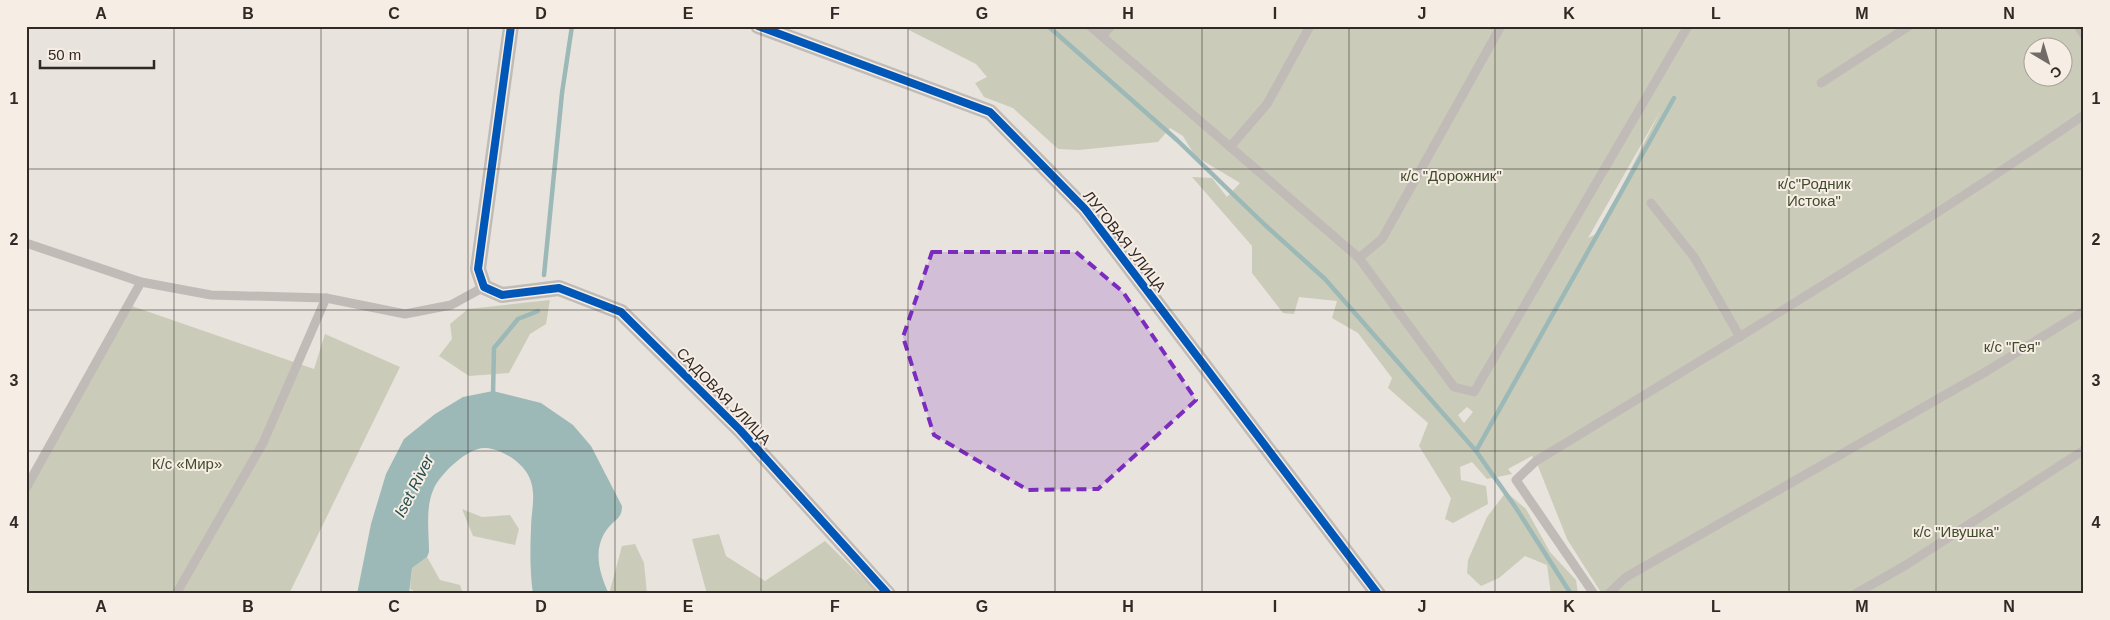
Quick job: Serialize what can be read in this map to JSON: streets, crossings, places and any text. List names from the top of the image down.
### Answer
{
  "streets": {
    "street": ["ЛУГОВАЯ УЛИЦА", "САДОВАЯ УЛИЦА"]
  },
  "water": ["Iset River"],
  "parks": [
    "к/с \"Дорожник\"",
    "к/с\"Родник Истока\"",
    "к/с \"Гея\"",
    "К/с «Мир»",
    "к/с \"Ивушка\""
  ],
  "scale_bar": "50 m",
  "north": "bottom right",
  "grid": {
    "columns": [
      "A",
      "B",
      "C",
      "D",
      "E",
      "F",
      "G",
      "H",
      "I",
      "J",
      "K",
      "L",
      "M",
      "N"
    ],
    "rows": [
      "1",
      "2",
      "3",
      "4"
    ]
  }
}
